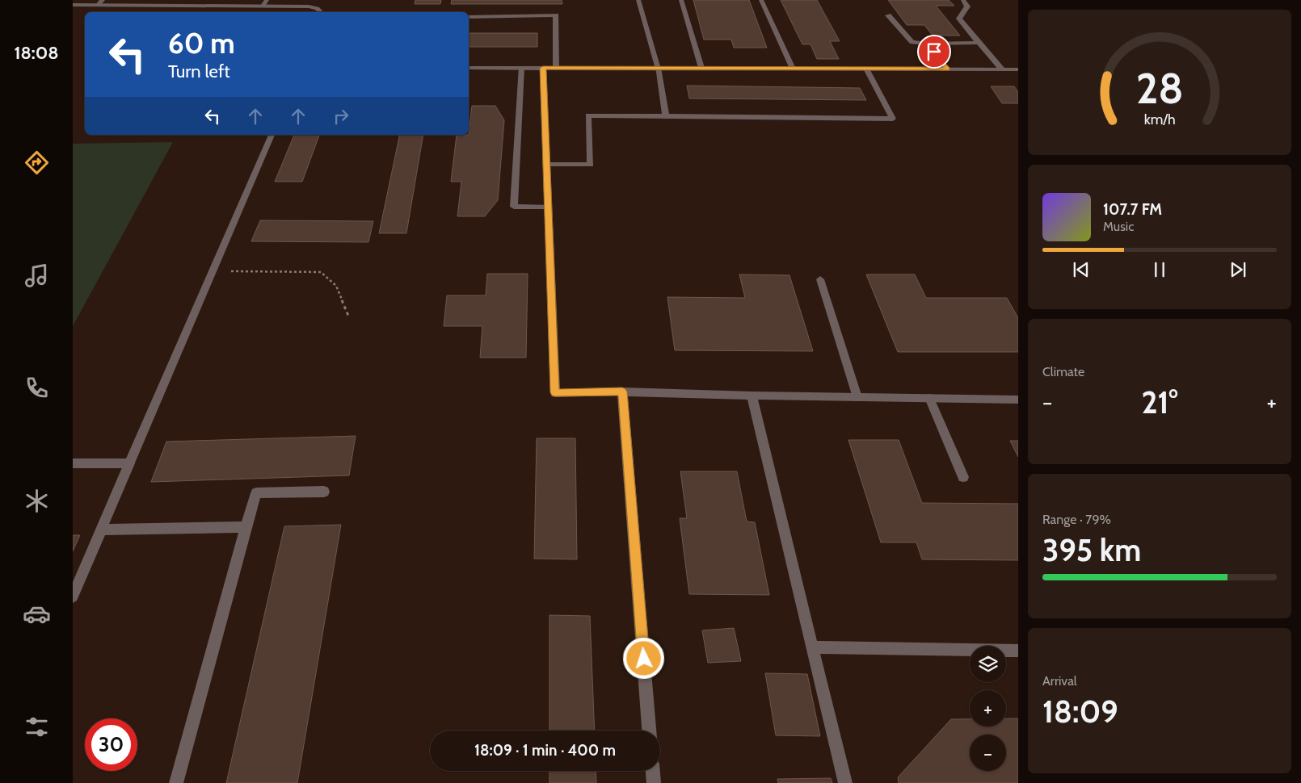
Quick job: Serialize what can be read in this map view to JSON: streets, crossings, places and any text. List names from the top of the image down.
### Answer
{
  "page": {
    "tabs": "18:08",
    "turn": ["60 m", "Turn left"],
    "song": ["107.7 FM", "Music"],
    "tile": [
      "Climate",
      ["Range · 79%", "395 km"],
      ["Arrival", "18:09"]
    ],
    "heat": ["−", "21°", "+"],
    "map_buttons": ["+", "−"],
    "limit": "30",
    "trip": "18:09 · 1 min · 400 m",
    "gauge": ["28", "km/h"]
  }
}
